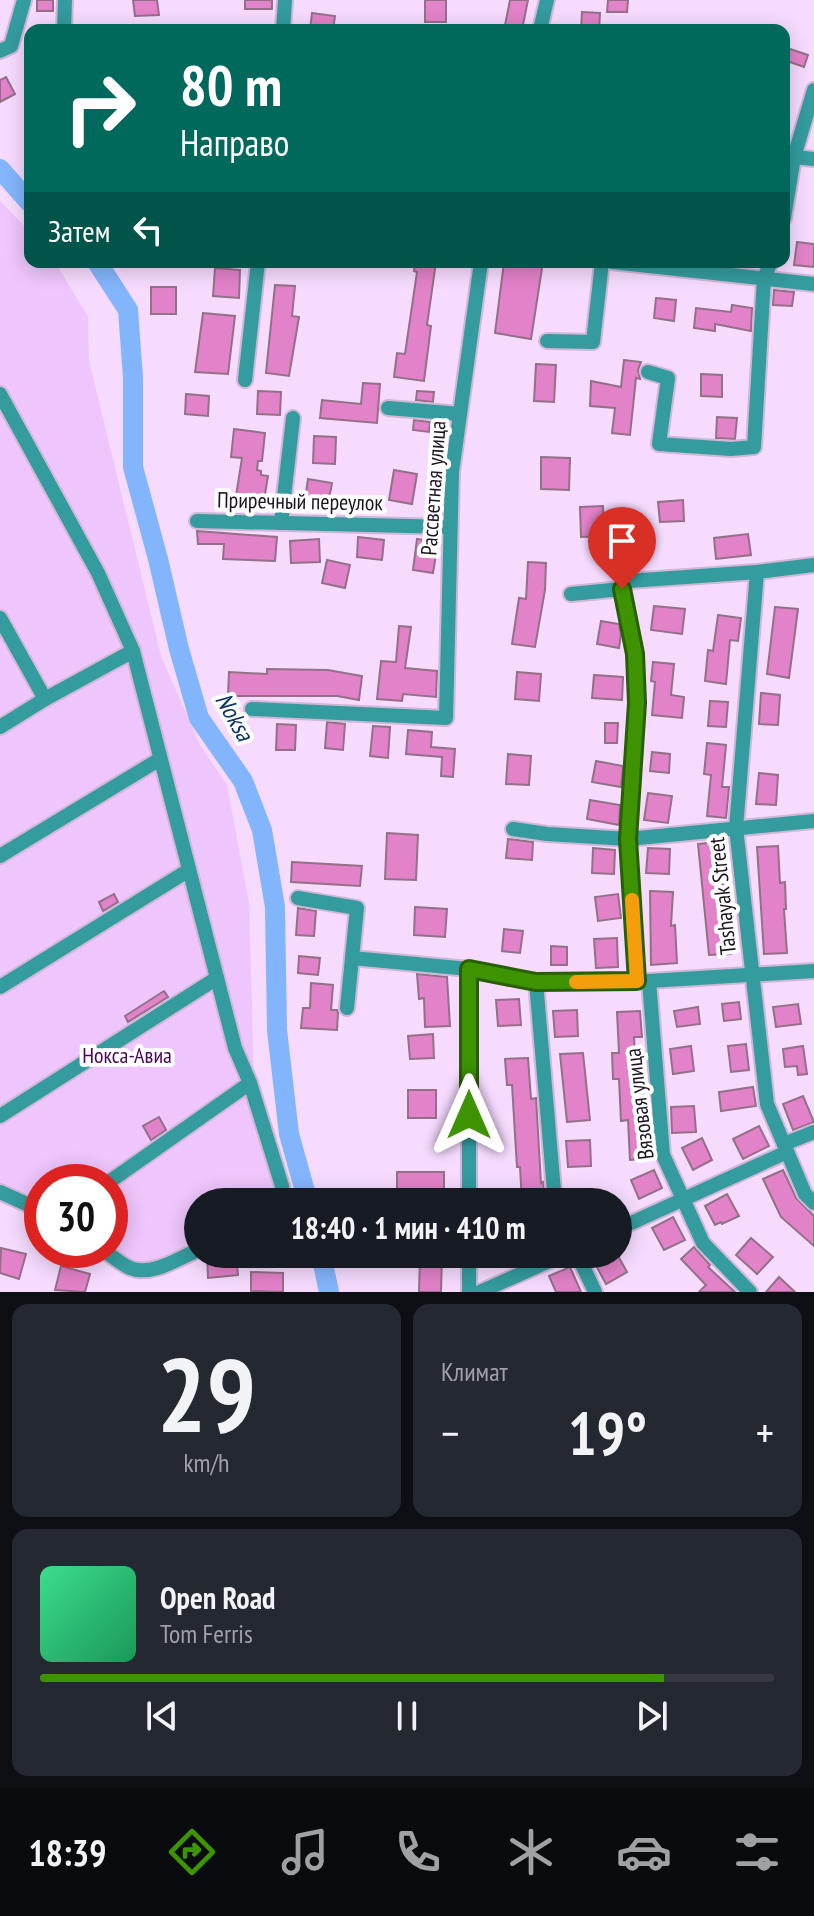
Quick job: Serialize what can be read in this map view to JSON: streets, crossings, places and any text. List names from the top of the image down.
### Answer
{
  "streets": {
    "street": [
      "Рассветная улица",
      "Приречный переулок",
      "Tashayak Street",
      "Вязовая улица"
    ]
  },
  "crossings": [
    ["Рассветная улица", "Приречный переулок"]
  ],
  "water": ["Noksa"],
  "parks": ["Нокса-Авиа"],
  "page": {
    "turn": ["80 m", "Направо"],
    "then": "Затем",
    "limit": "30",
    "trip": "18:40 · 1 мин · 410 m",
    "tile": [
      ["29", "km/h"],
      "Климат"
    ],
    "heat": ["−", "19°", "+"],
    "song": ["Open Road", "Tom Ferris"],
    "tabs": "18:39"
  }
}
